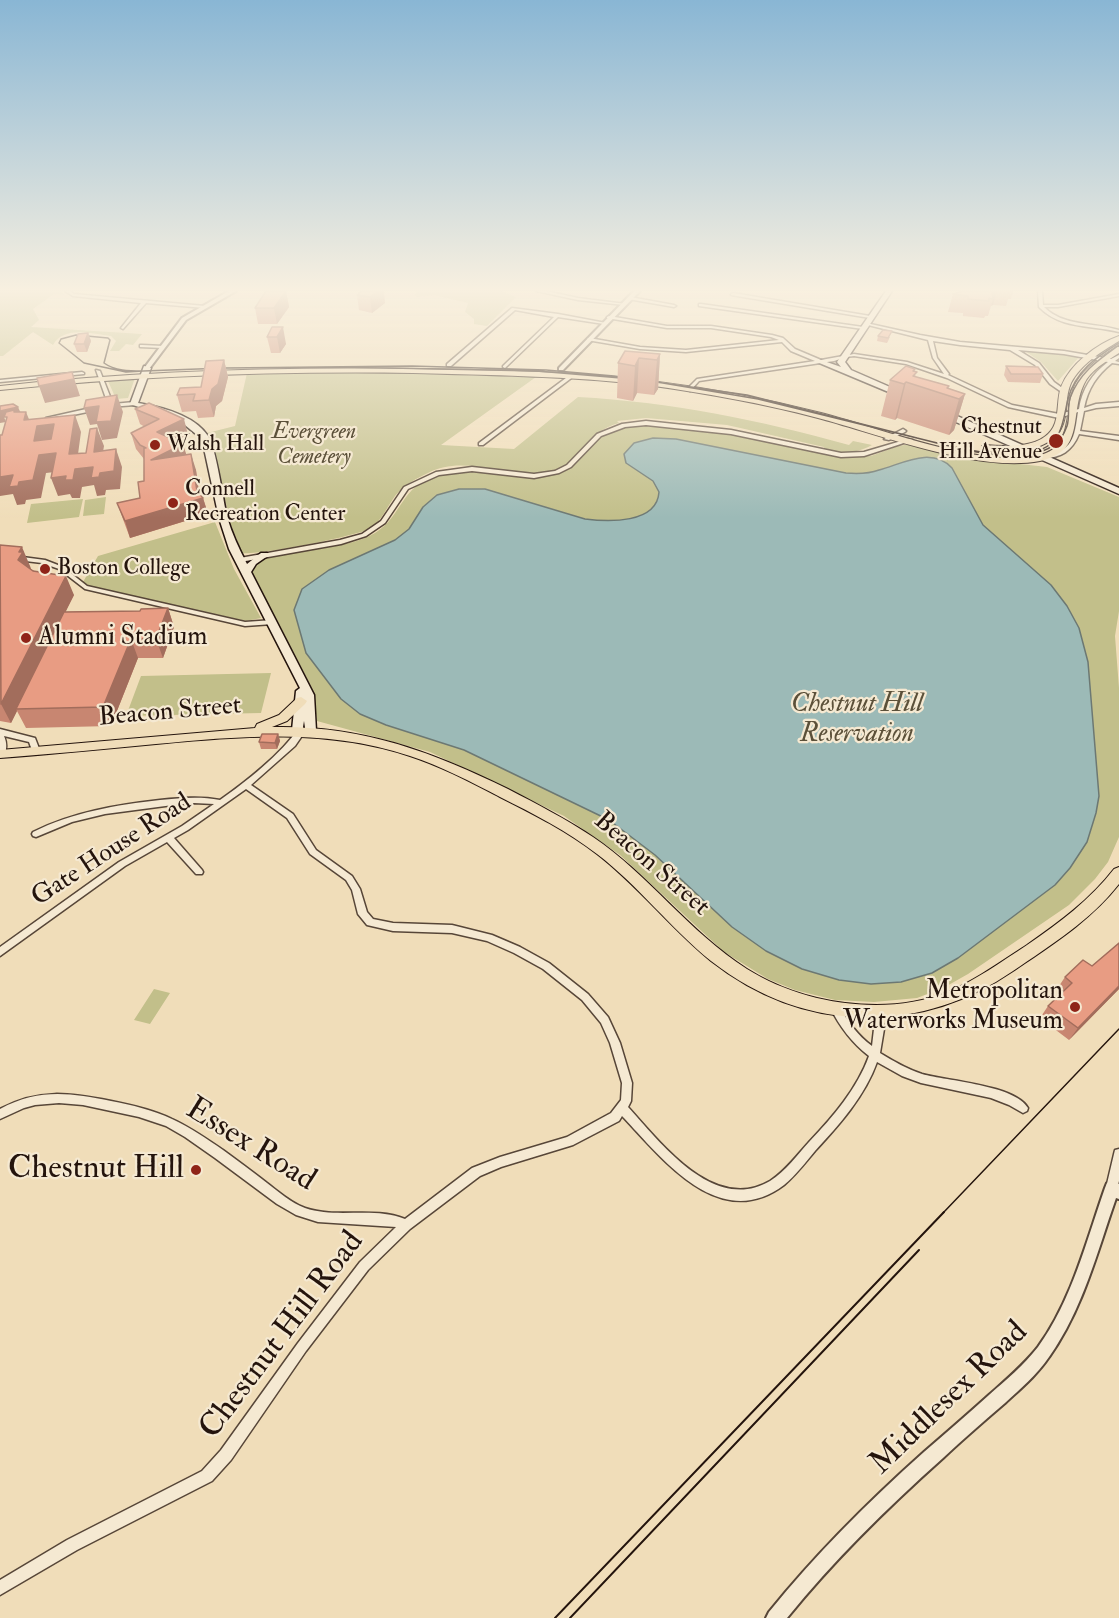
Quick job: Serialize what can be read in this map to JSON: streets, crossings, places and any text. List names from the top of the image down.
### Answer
{
  "streets": {
    "main road": ["Beacon Street"],
    "street": [
      "Gate House Road",
      "Essex Road",
      "Chestnut Hill Road",
      "Middlesex Road"
    ]
  },
  "crossings": [
    ["Essex Road", "Chestnut Hill Road"]
  ],
  "parks": ["Evergreen Cemetery", "Chestnut Hill Reservation"],
  "places": [
    "Chestnut Hill Avenue",
    "Walsh Hall",
    "Connell Recreation Center",
    "Boston College",
    "Alumni Stadium",
    "Metropolitan Waterworks Museum",
    "Chestnut Hill"
  ]
}
